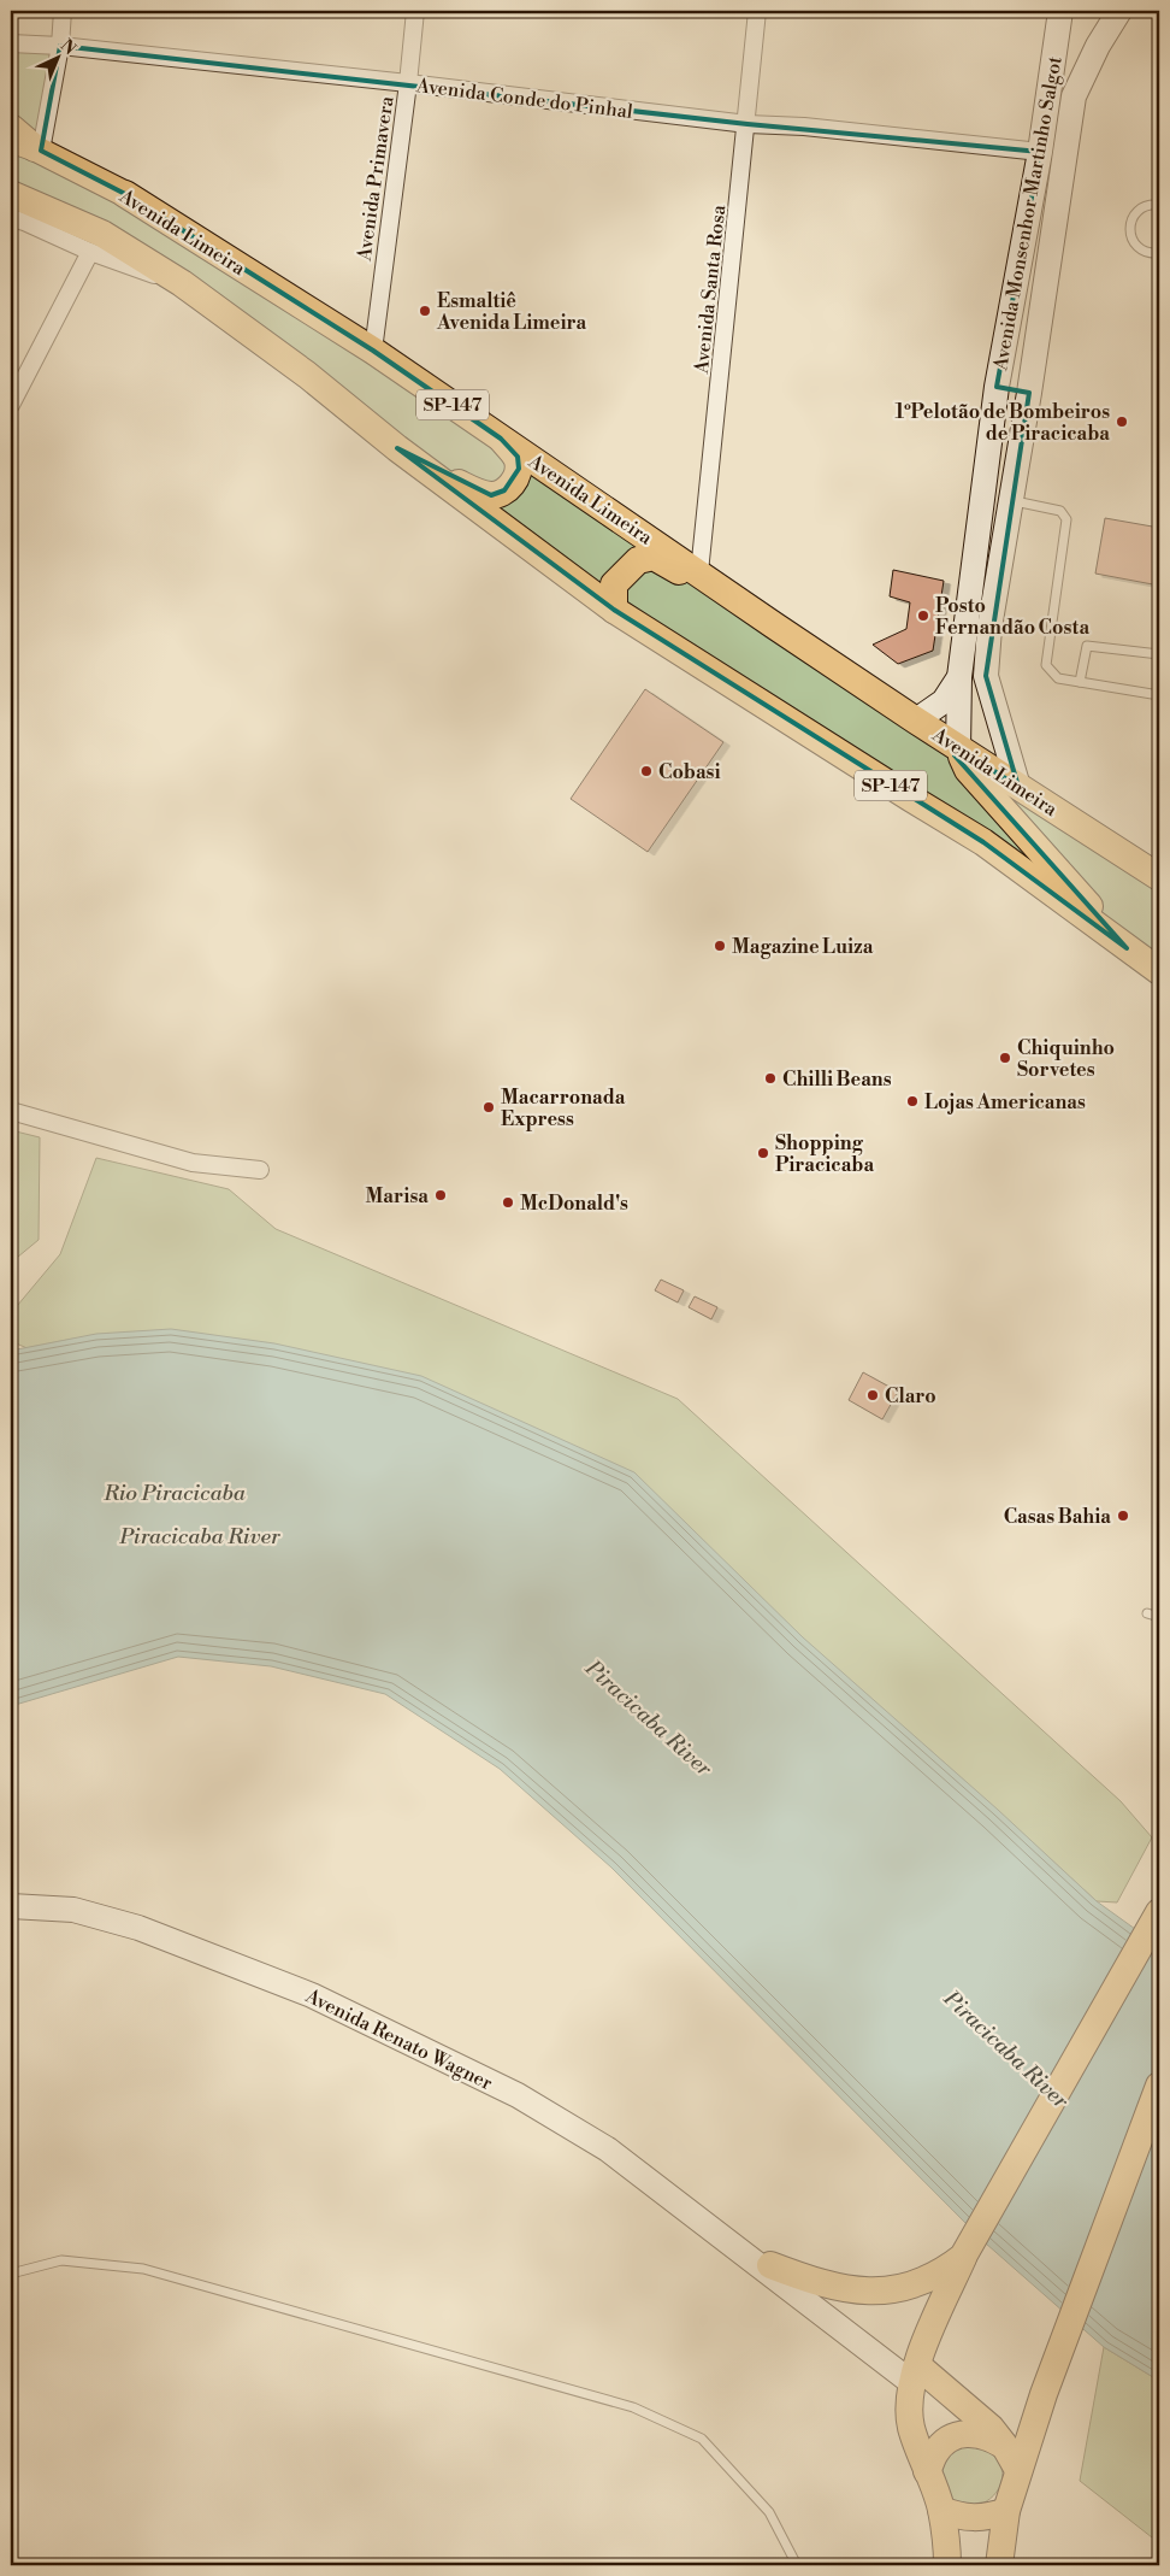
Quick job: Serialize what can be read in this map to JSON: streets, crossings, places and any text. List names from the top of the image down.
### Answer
{
  "streets": {
    "highway": ["Avenida Limeira", "SP-147"],
    "main road": ["Avenida Monsenhor Martinho Salgot", "Avenida Renato Wagner"],
    "street": ["Avenida Conde do Pinhal", "Avenida Primavera", "Avenida Santa Rosa"]
  },
  "crossings": [
    ["Avenida Conde do Pinhal", "Avenida Primavera"],
    ["Avenida Conde do Pinhal", "Avenida Monsenhor Martinho Salgot"],
    ["Avenida Conde do Pinhal", "Avenida Santa Rosa"],
    ["Avenida Primavera", "Avenida Limeira"],
    ["Avenida Monsenhor Martinho Salgot", "Avenida Limeira"],
    ["Avenida Limeira", "Avenida Santa Rosa"]
  ],
  "water": ["Rio Piracicaba", "Piracicaba River"],
  "places": [
    "Esmaltiê Avenida Limeira",
    "1ºPelotão de Bombeiros de Piracicaba",
    "Posto Fernandão Costa",
    "Cobasi",
    "Magazine Luiza",
    "Chiquinho Sorvetes",
    "Chilli Beans",
    "Lojas Americanas",
    "Macarronada Express",
    "Shopping Piracicaba",
    "Marisa",
    "McDonald's",
    "Claro",
    "Casas Bahia"
  ],
  "north": "top right"
}
